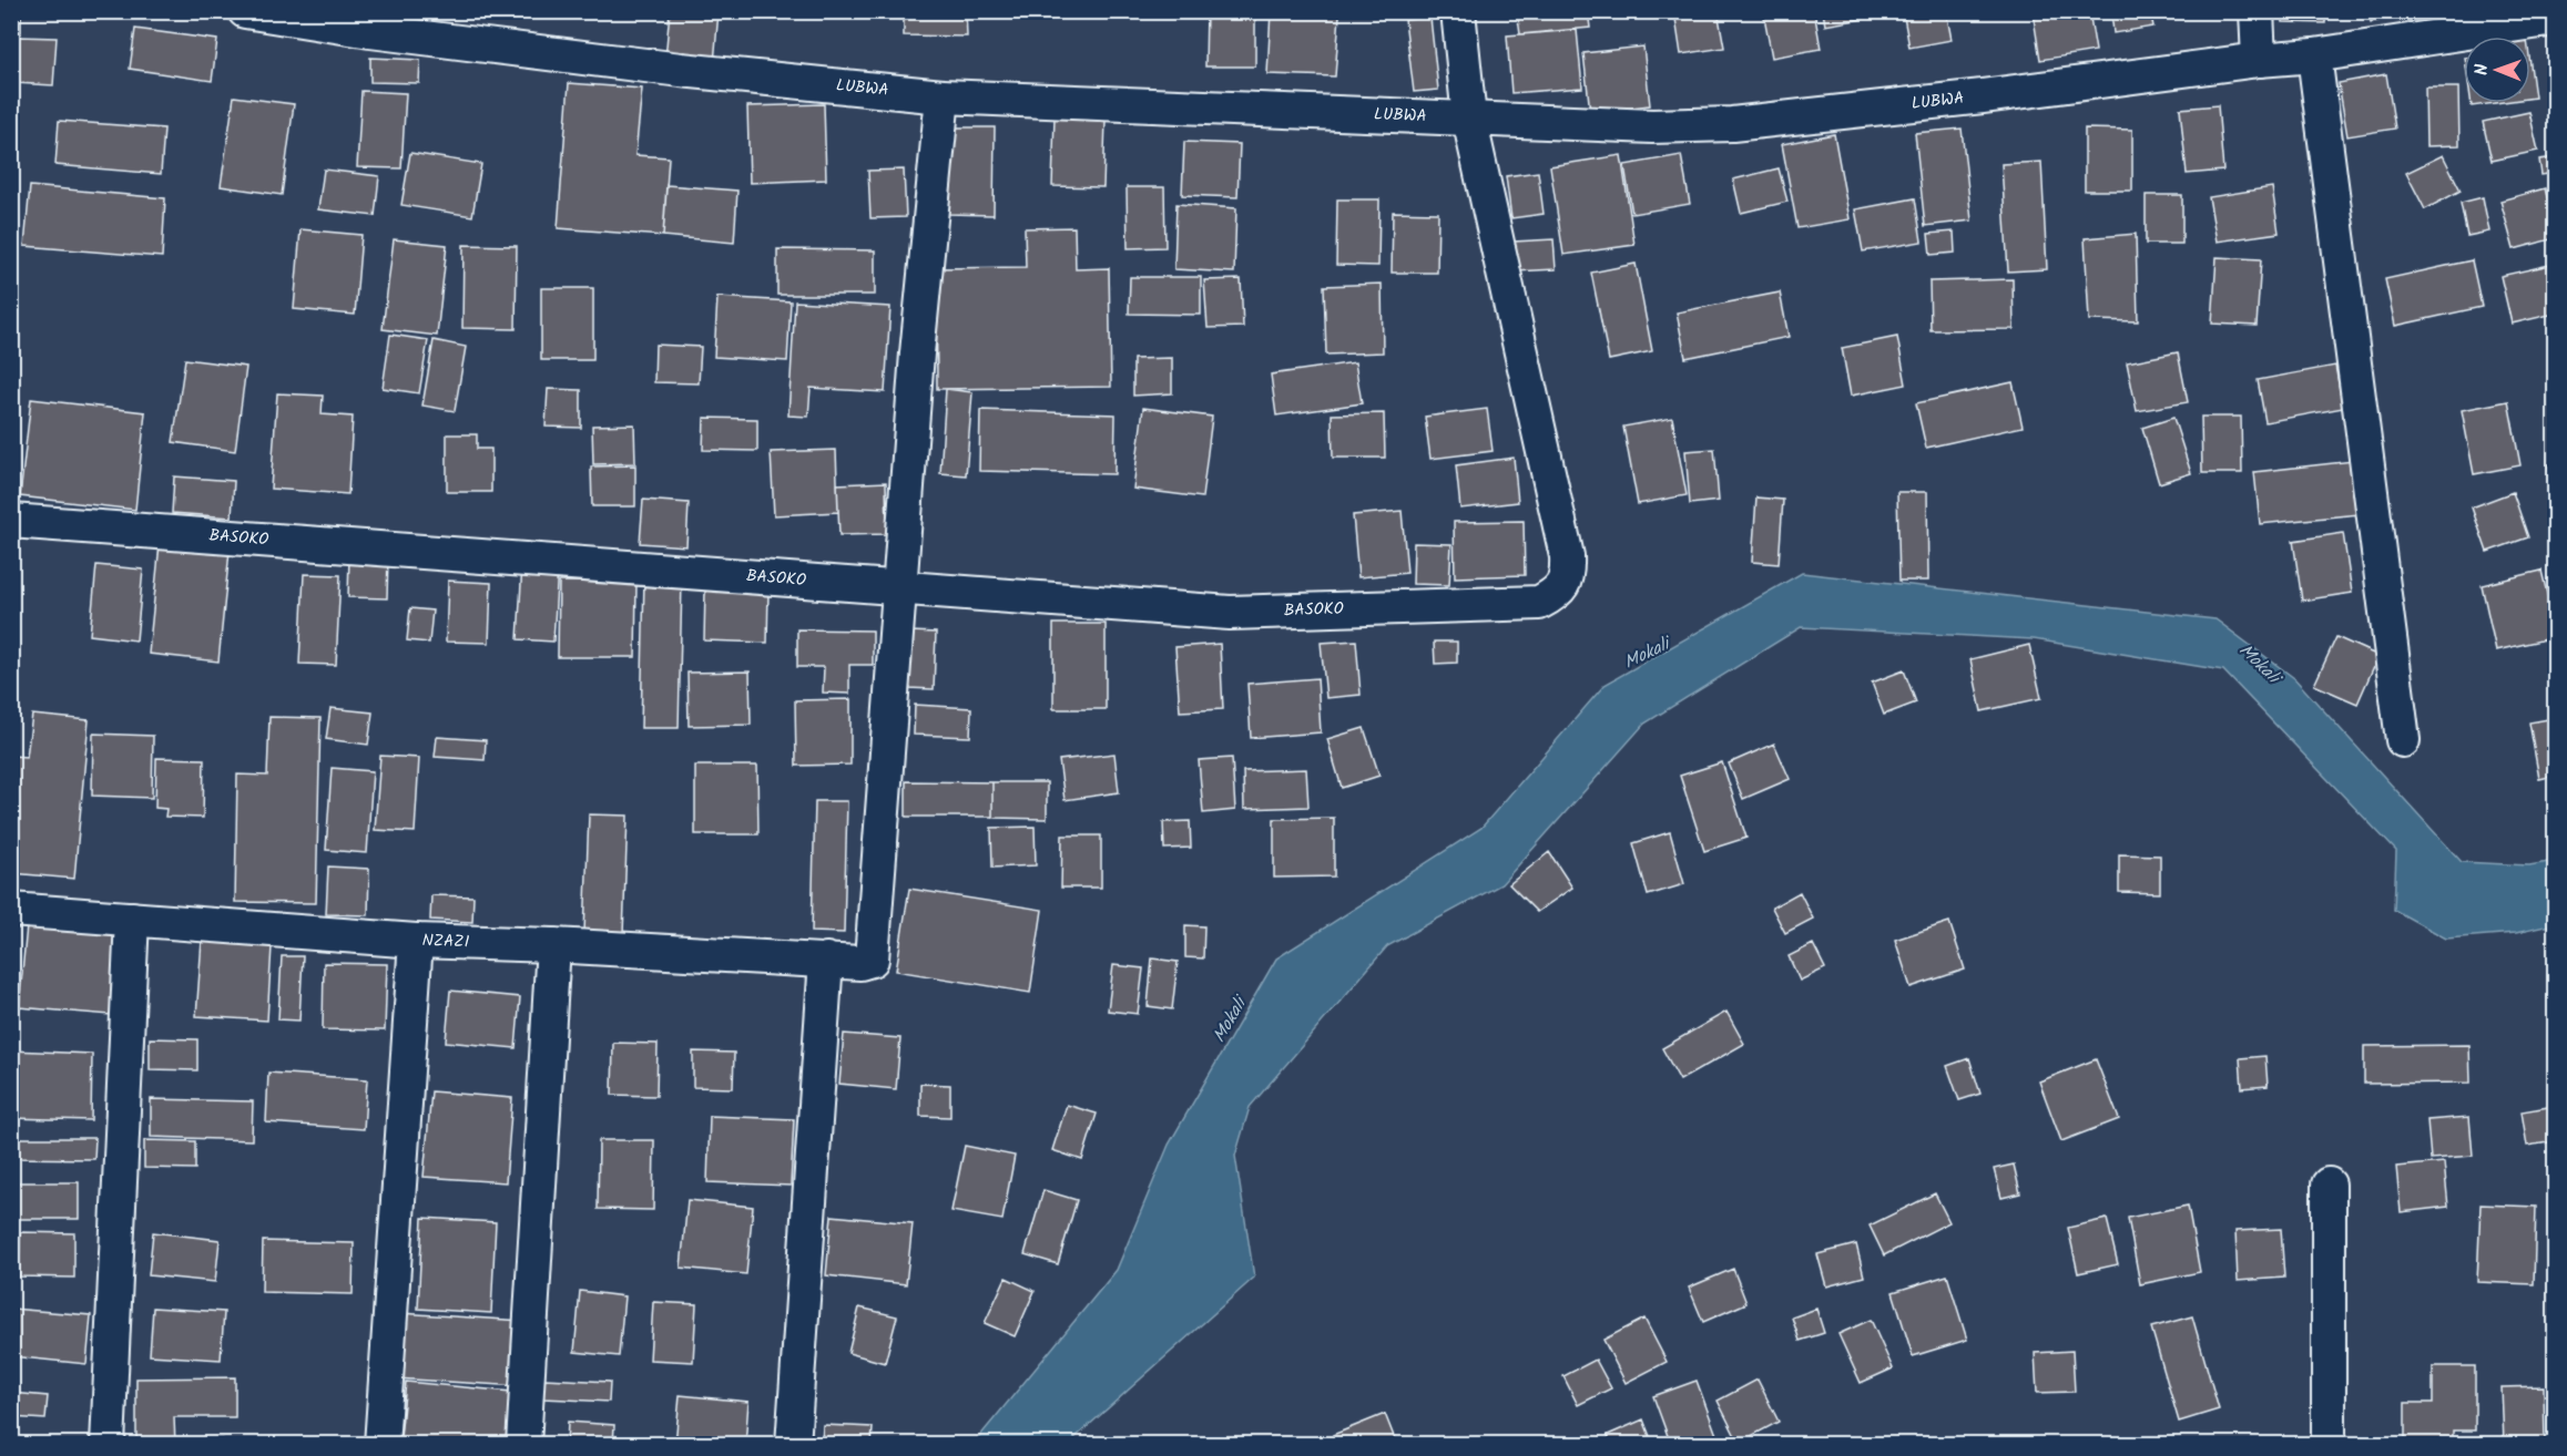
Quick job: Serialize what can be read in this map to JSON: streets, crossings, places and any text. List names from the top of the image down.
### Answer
{
  "streets": {
    "street": ["LUBWA", "BASOKO", "NZAZI"]
  },
  "crossings": [
    ["LUBWA", "BASOKO"],
    ["BASOKO", "NZAZI"]
  ],
  "water": ["Mokali"],
  "north": "left"
}
